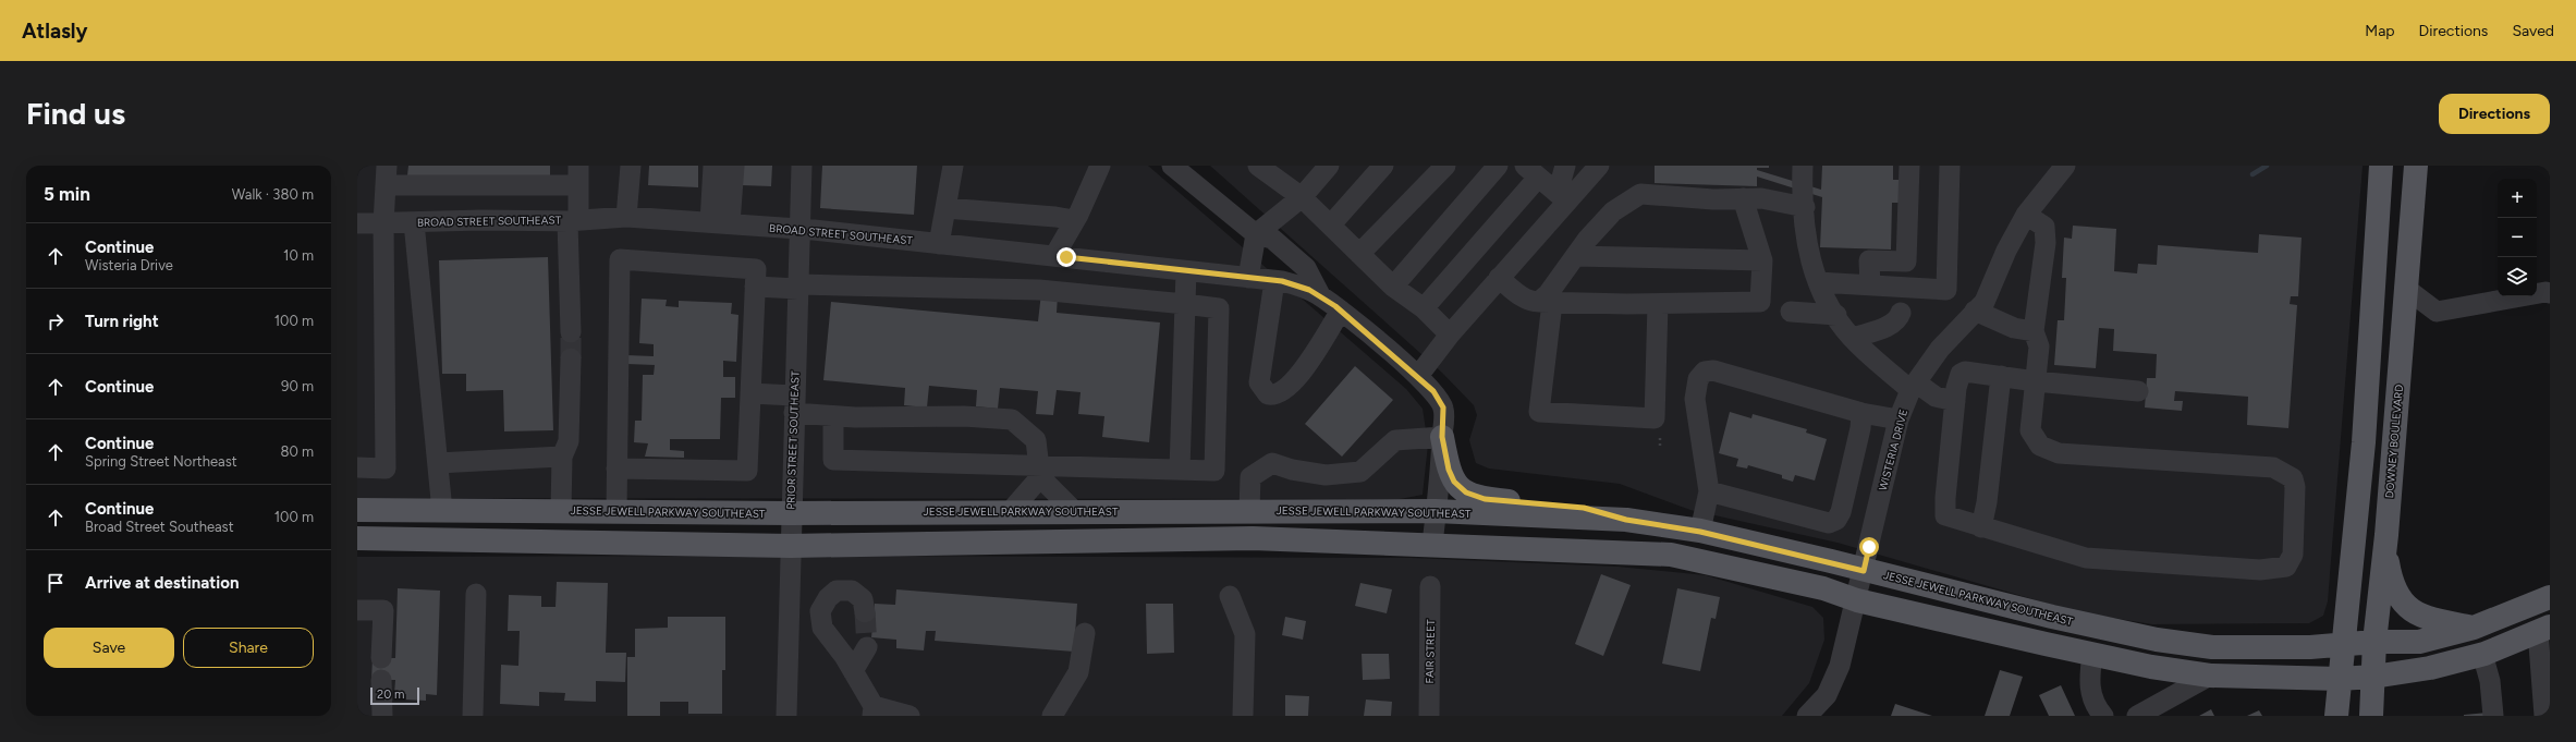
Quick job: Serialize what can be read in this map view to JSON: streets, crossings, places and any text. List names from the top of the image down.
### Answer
{
  "streets": {
    "main road": ["DOWNEY BOULEVARD", "JESSE JEWELL PARKWAY SOUTHEAST"],
    "street": [
      "BROAD STREET SOUTHEAST",
      "PRIOR STREET SOUTHEAST",
      "WISTERIA DRIVE",
      "FAIR STREET"
    ]
  },
  "crossings": [
    ["BROAD STREET SOUTHEAST", "PRIOR STREET SOUTHEAST"],
    ["PRIOR STREET SOUTHEAST", "JESSE JEWELL PARKWAY SOUTHEAST"],
    ["DOWNEY BOULEVARD", "JESSE JEWELL PARKWAY SOUTHEAST"],
    ["WISTERIA DRIVE", "JESSE JEWELL PARKWAY SOUTHEAST"]
  ],
  "scale_bar": "20 m",
  "page": {
    "header": "Atlasly",
    "nav": ["Map", "Directions", "Saved"],
    "buttons": [
      "Directions",
      ["Save", "Share"]
    ],
    "title": "Find us",
    "heading": ["5 min", "Walk · 380 m"],
    "map_buttons": ["+", "−"],
    "list": [
      ["Continue", "Wisteria Drive", "10 m"],
      ["Turn right", "100 m"],
      ["Continue", "90 m"],
      ["Continue", "Spring Street Northeast", "80 m"],
      ["Continue", "Broad Street Southeast", "100 m"],
      "Arrive at destination"
    ],
    "scale": "20 m"
  }
}
